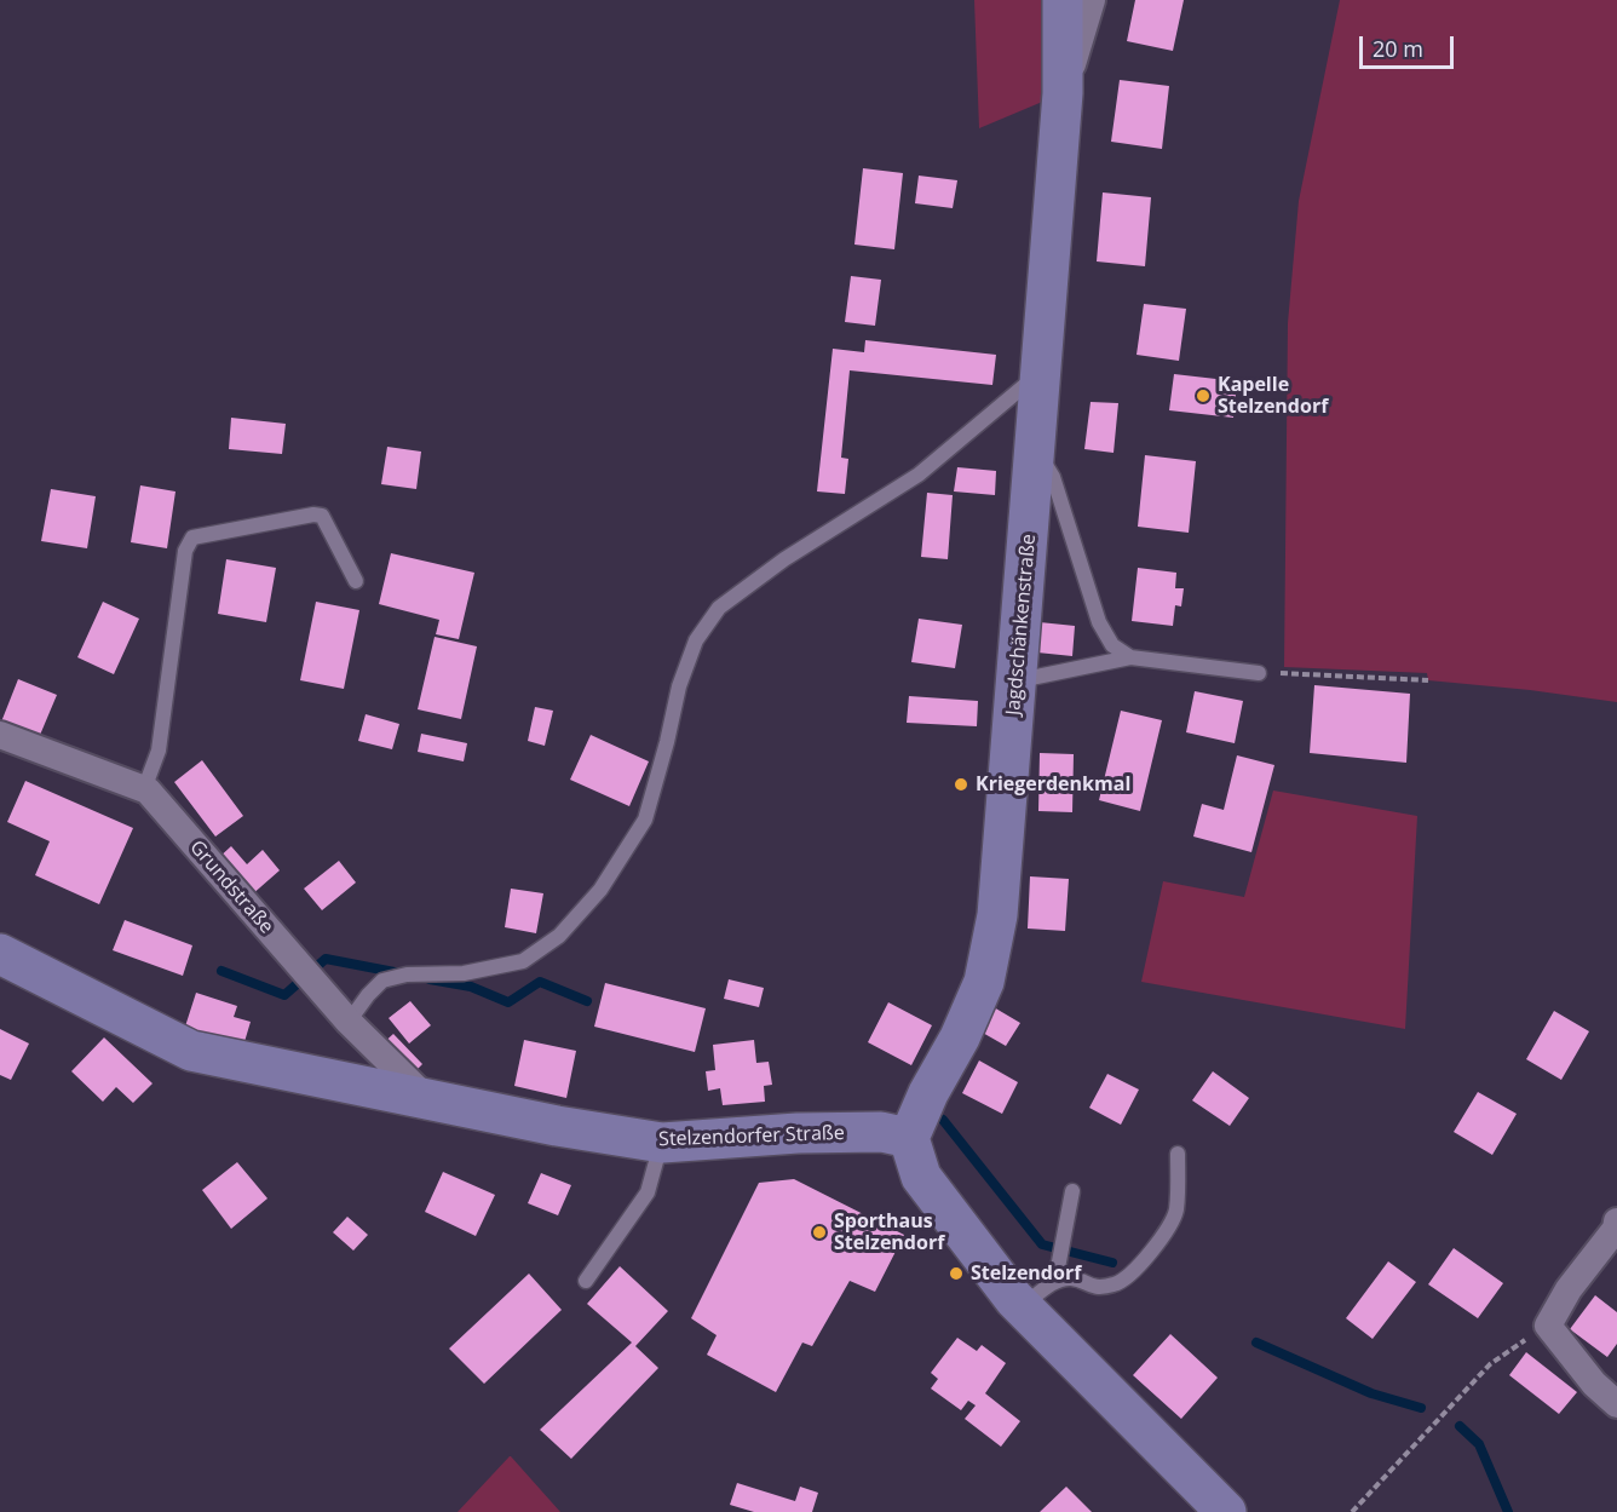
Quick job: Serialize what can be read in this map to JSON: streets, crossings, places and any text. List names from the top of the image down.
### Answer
{
  "streets": {
    "main road": ["Jagdschänkenstraße", "Stelzendorfer Straße"],
    "street": ["Grundstraße"]
  },
  "crossings": [
    ["Jagdschänkenstraße", "Stelzendorfer Straße"],
    ["Grundstraße", "Stelzendorfer Straße"]
  ],
  "places": [
    "Kapelle Stelzendorf",
    "Kriegerdenkmal",
    "Sporthaus Stelzendorf",
    "Stelzendorf"
  ],
  "scale_bar": "20 m"
}
